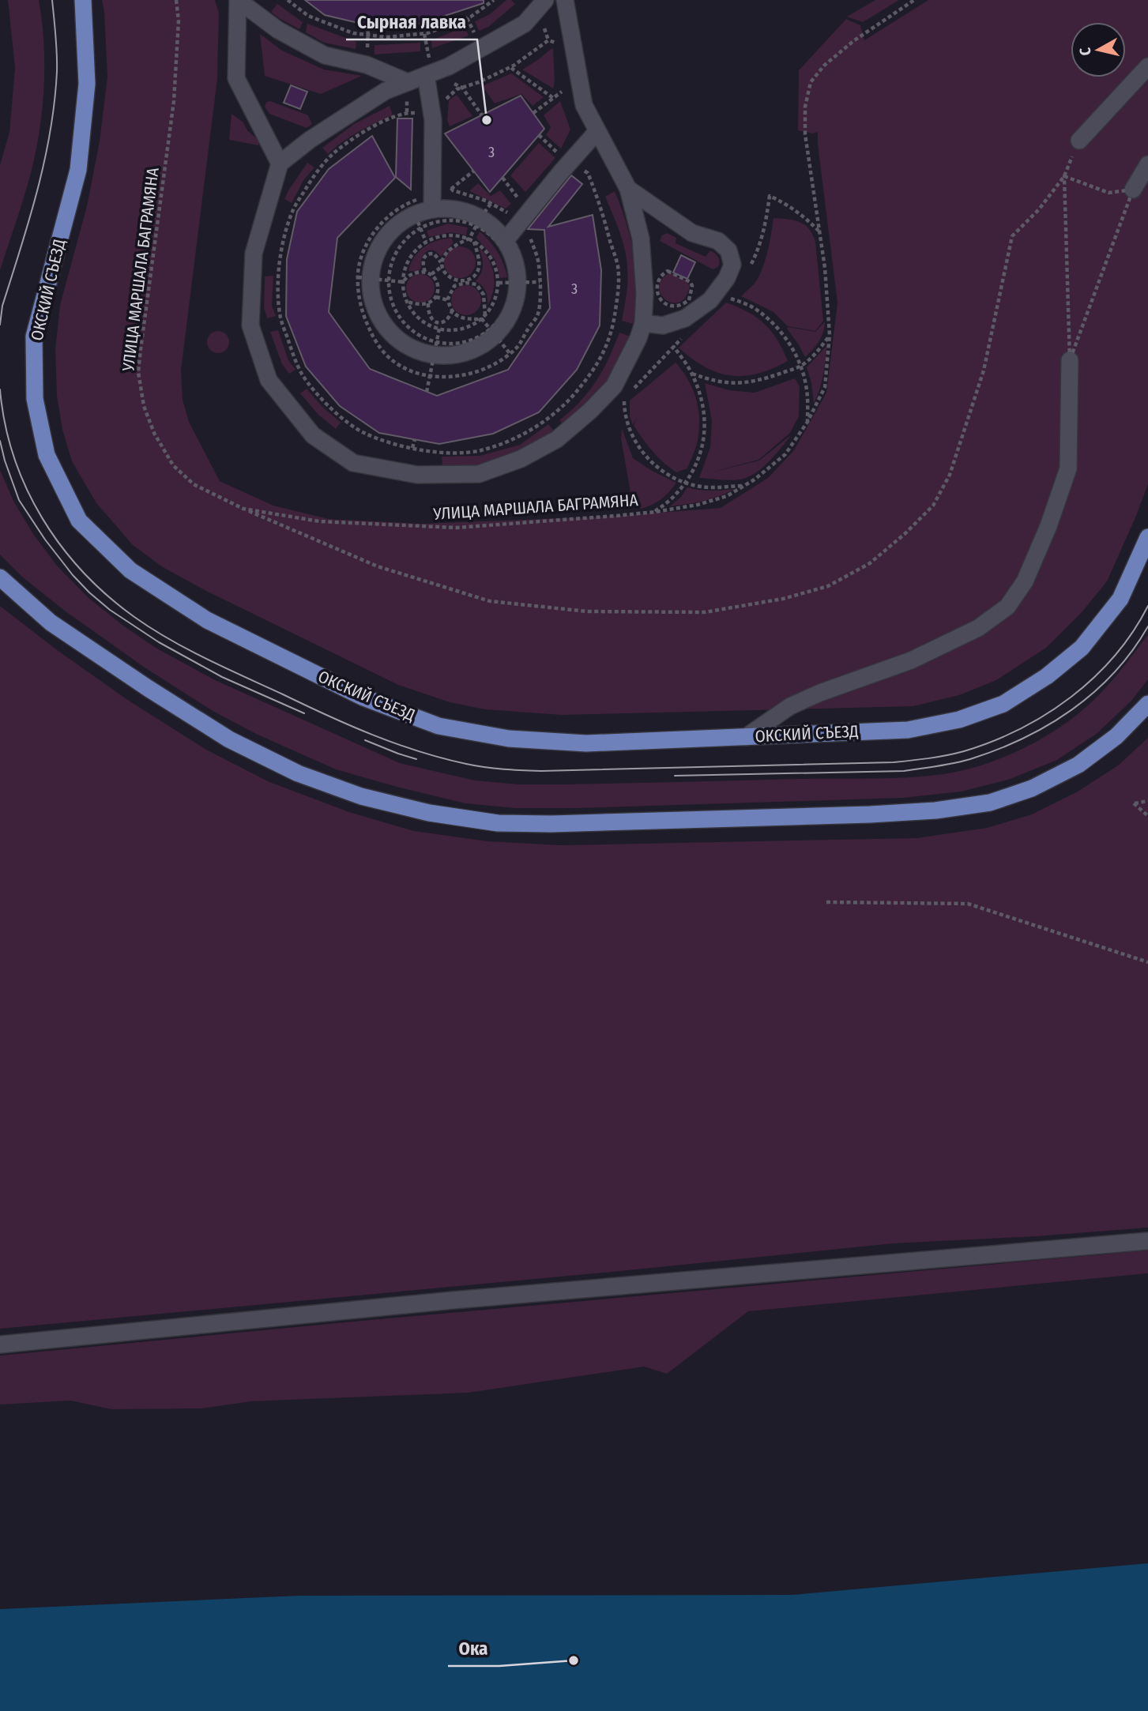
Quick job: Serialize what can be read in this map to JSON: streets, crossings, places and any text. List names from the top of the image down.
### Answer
{
  "streets": {
    "main road": ["ОКСКИЙ СЪЕЗД"],
    "path": ["УЛИЦА МАРШАЛА БАГРАМЯНА"]
  },
  "places": ["Сырная лавка", "Ока"],
  "house_numbers": ["3", "3"],
  "north": "left"
}
